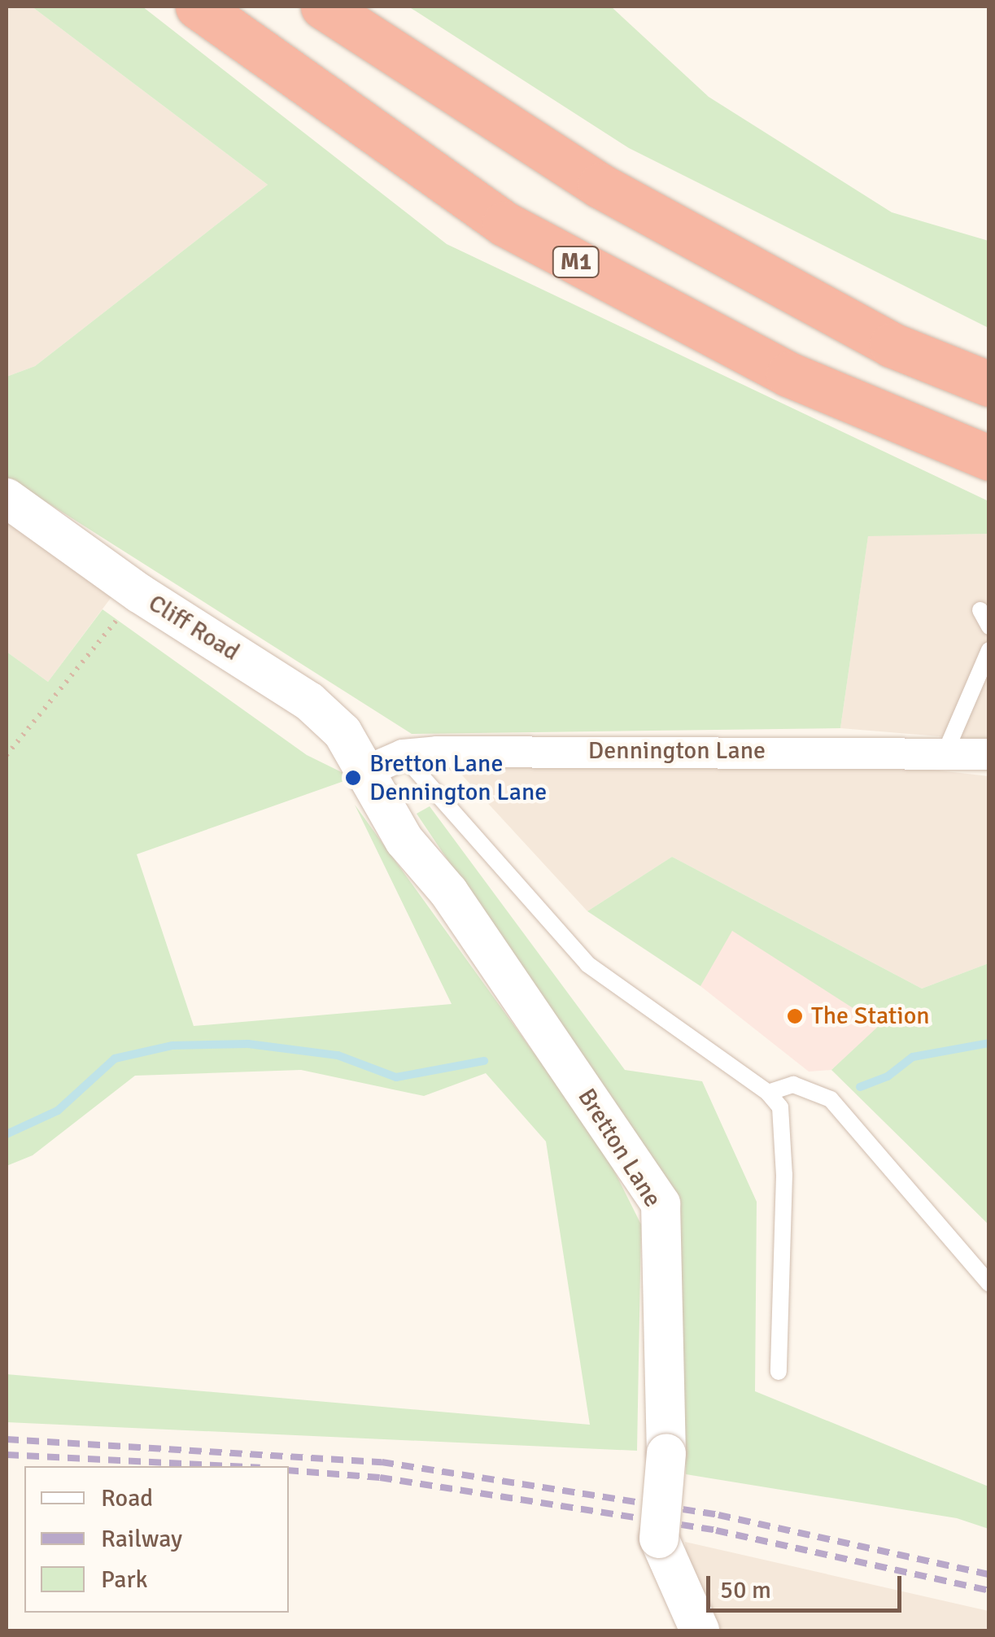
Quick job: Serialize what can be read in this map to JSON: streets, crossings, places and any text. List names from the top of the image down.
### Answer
{
  "streets": {
    "highway": ["M1"],
    "street": ["Cliff Road", "Dennington Lane", "Bretton Lane"]
  },
  "crossings": [
    ["Cliff Road", "Dennington Lane"],
    ["Cliff Road", "Bretton Lane"],
    ["Dennington Lane", "Bretton Lane"]
  ],
  "places": ["Bretton Lane Dennington Lane", "The Station"],
  "legend": ["Road", "Railway", "Park"],
  "scale_bar": "50 m"
}
